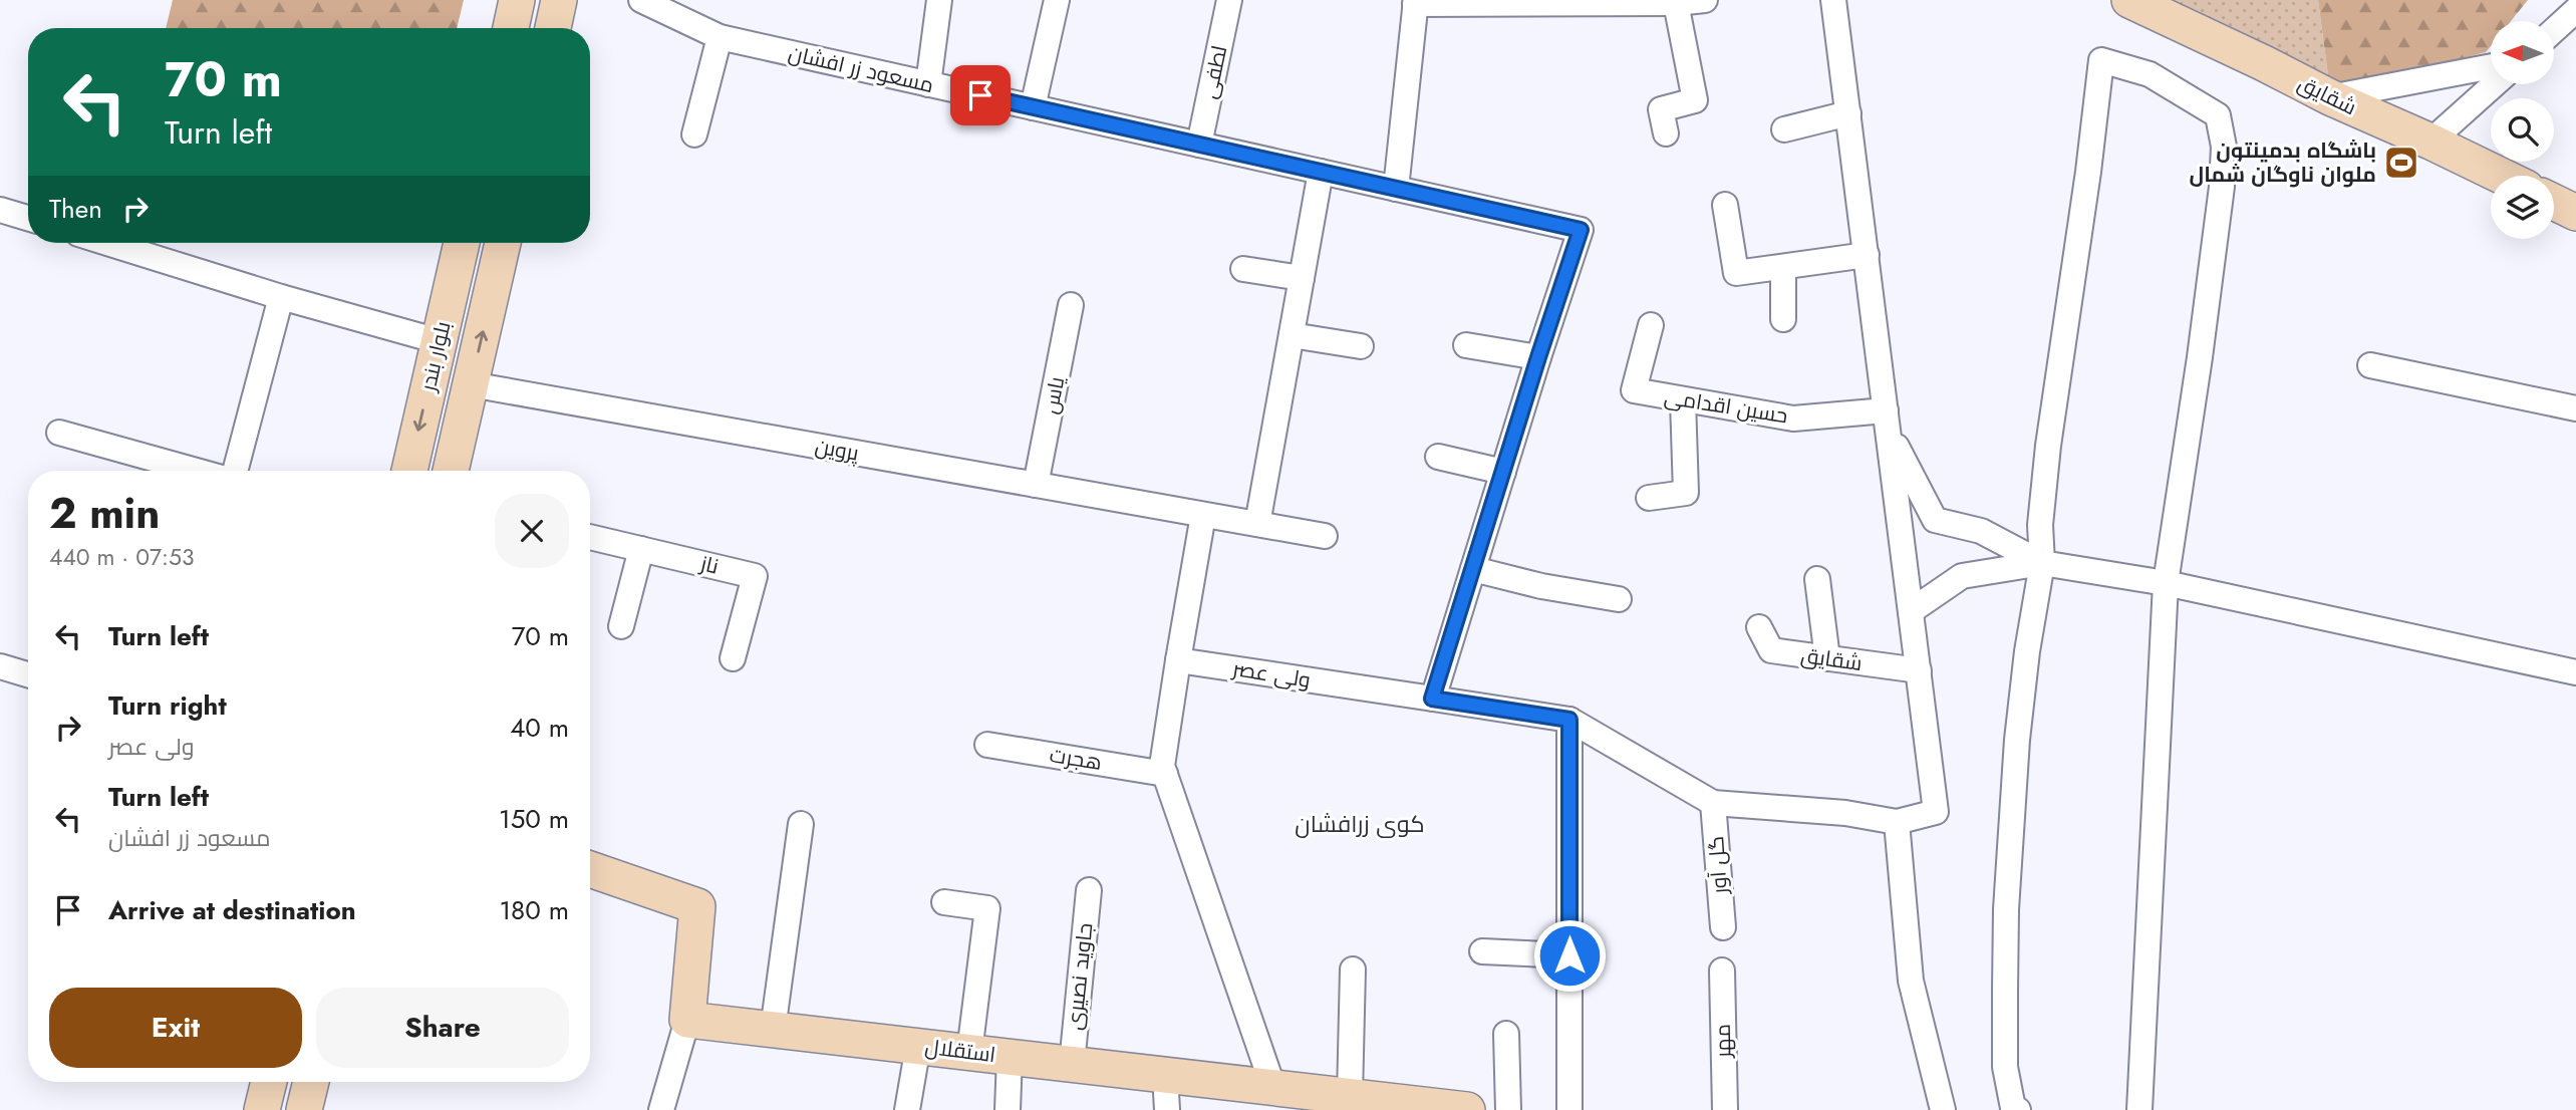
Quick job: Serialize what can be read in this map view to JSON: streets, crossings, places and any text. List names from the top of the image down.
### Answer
{
  "streets": {
    "street": [
      "مسعود زر افشان",
      "لطفی",
      "شقایق",
      "بلوار بندر",
      "یاس",
      "حسین اقدامی",
      "پروین",
      "ناز",
      "ولی عصر",
      "هجرت",
      "گل آور",
      "جاوید نصیری",
      "مهر",
      "استقلال"
    ]
  },
  "crossings": [
    ["مسعود زر افشان", "لطفی"],
    ["بلوار بندر", "پروین"],
    ["یاس", "پروین"],
    ["جاوید نصیری", "استقلال"]
  ],
  "districts": ["کوی زرافشان"],
  "places": {
    "sports": ["باشگاه بدمینتون ملوان ناوگان شمال"]
  },
  "north": "left",
  "page": {
    "turn": ["70 m", "Turn left"],
    "then": "Then",
    "heading": ["2 min", "440 m · 07:53"],
    "list": [
      {
        "name": "Turn left",
        "value": "70 m"
      },
      {
        "name": "Turn right",
        "note": "ولی عصر",
        "value": "40 m"
      },
      {
        "name": "Turn left",
        "note": "مسعود زر افشان",
        "value": "150 m"
      },
      {
        "name": "Arrive at destination",
        "value": "180 m"
      }
    ],
    "buttons": ["Exit", "Share"]
  }
}
